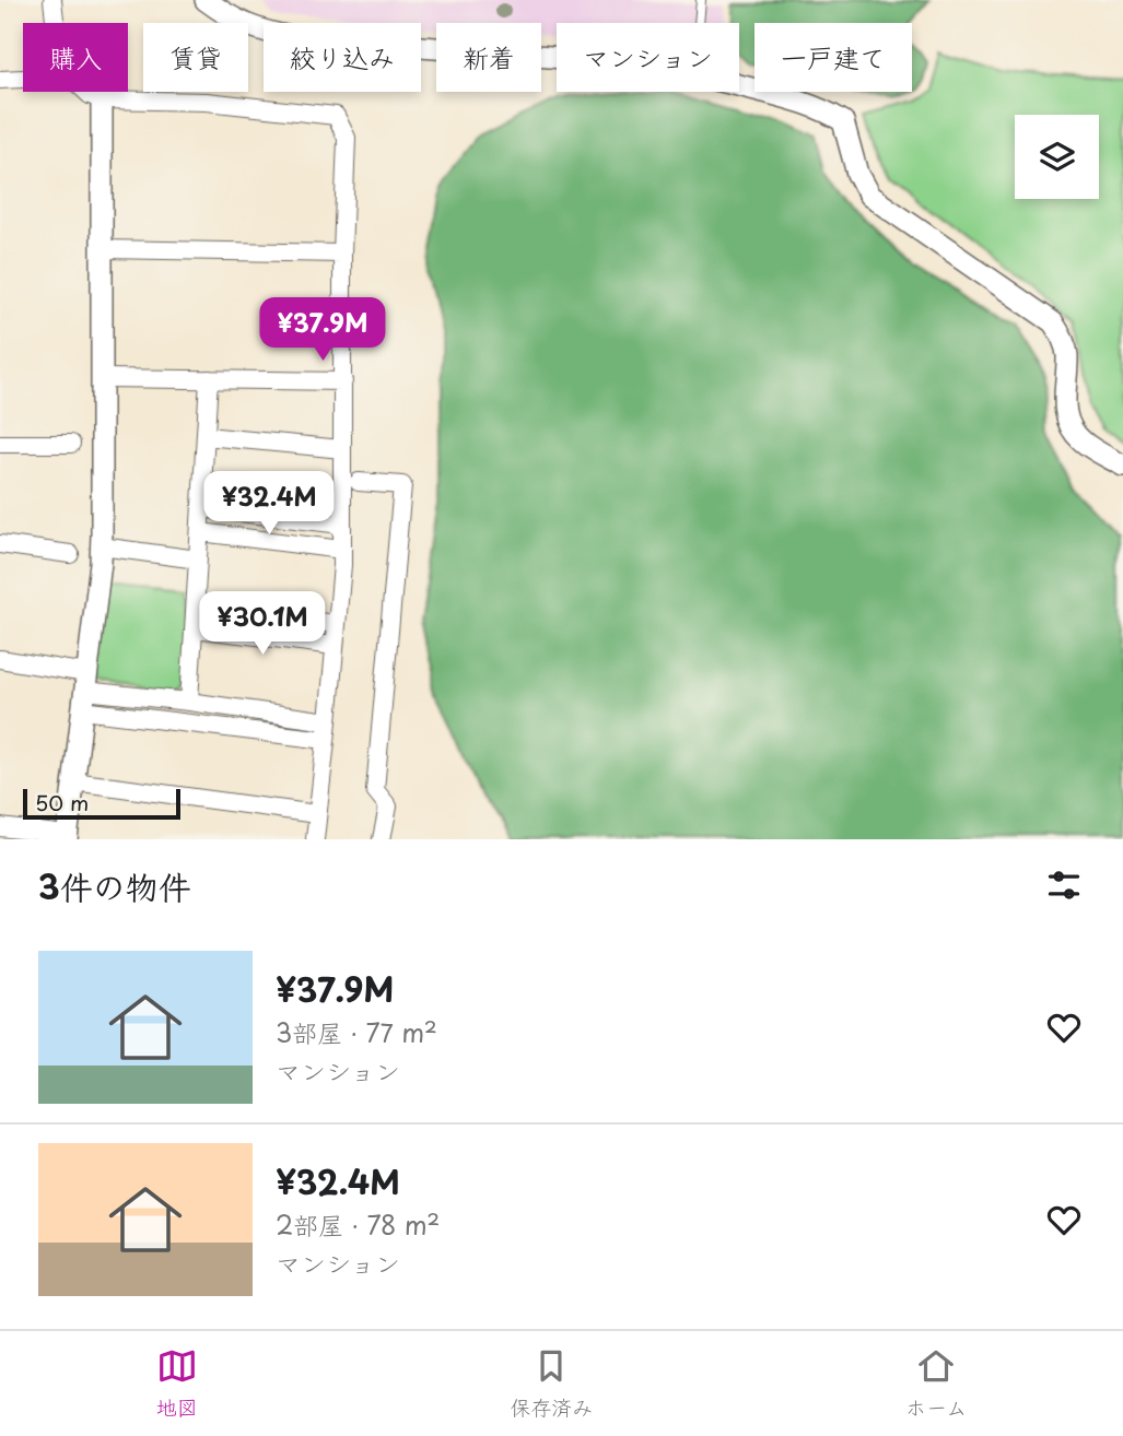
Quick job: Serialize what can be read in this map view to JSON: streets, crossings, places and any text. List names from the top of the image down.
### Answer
{
  "scale_bar": "50 m",
  "page": {
    "chip": [
      "購入",
      "賃貸",
      "絞り込み",
      "新着",
      "マンション",
      "一戸建て"
    ],
    "price": ["¥37.9M", "¥32.4M", "¥30.1M"],
    "scale": "50 m",
    "heading": "3件の物件",
    "list": [
      {
        "name": "¥37.9M",
        "note": "3部屋 · 77 m² · マンション"
      },
      {
        "name": "¥32.4M",
        "note": "2部屋 · 78 m² · マンション"
      }
    ],
    "tabs": ["地図", "保存済み", "ホーム"]
  }
}
